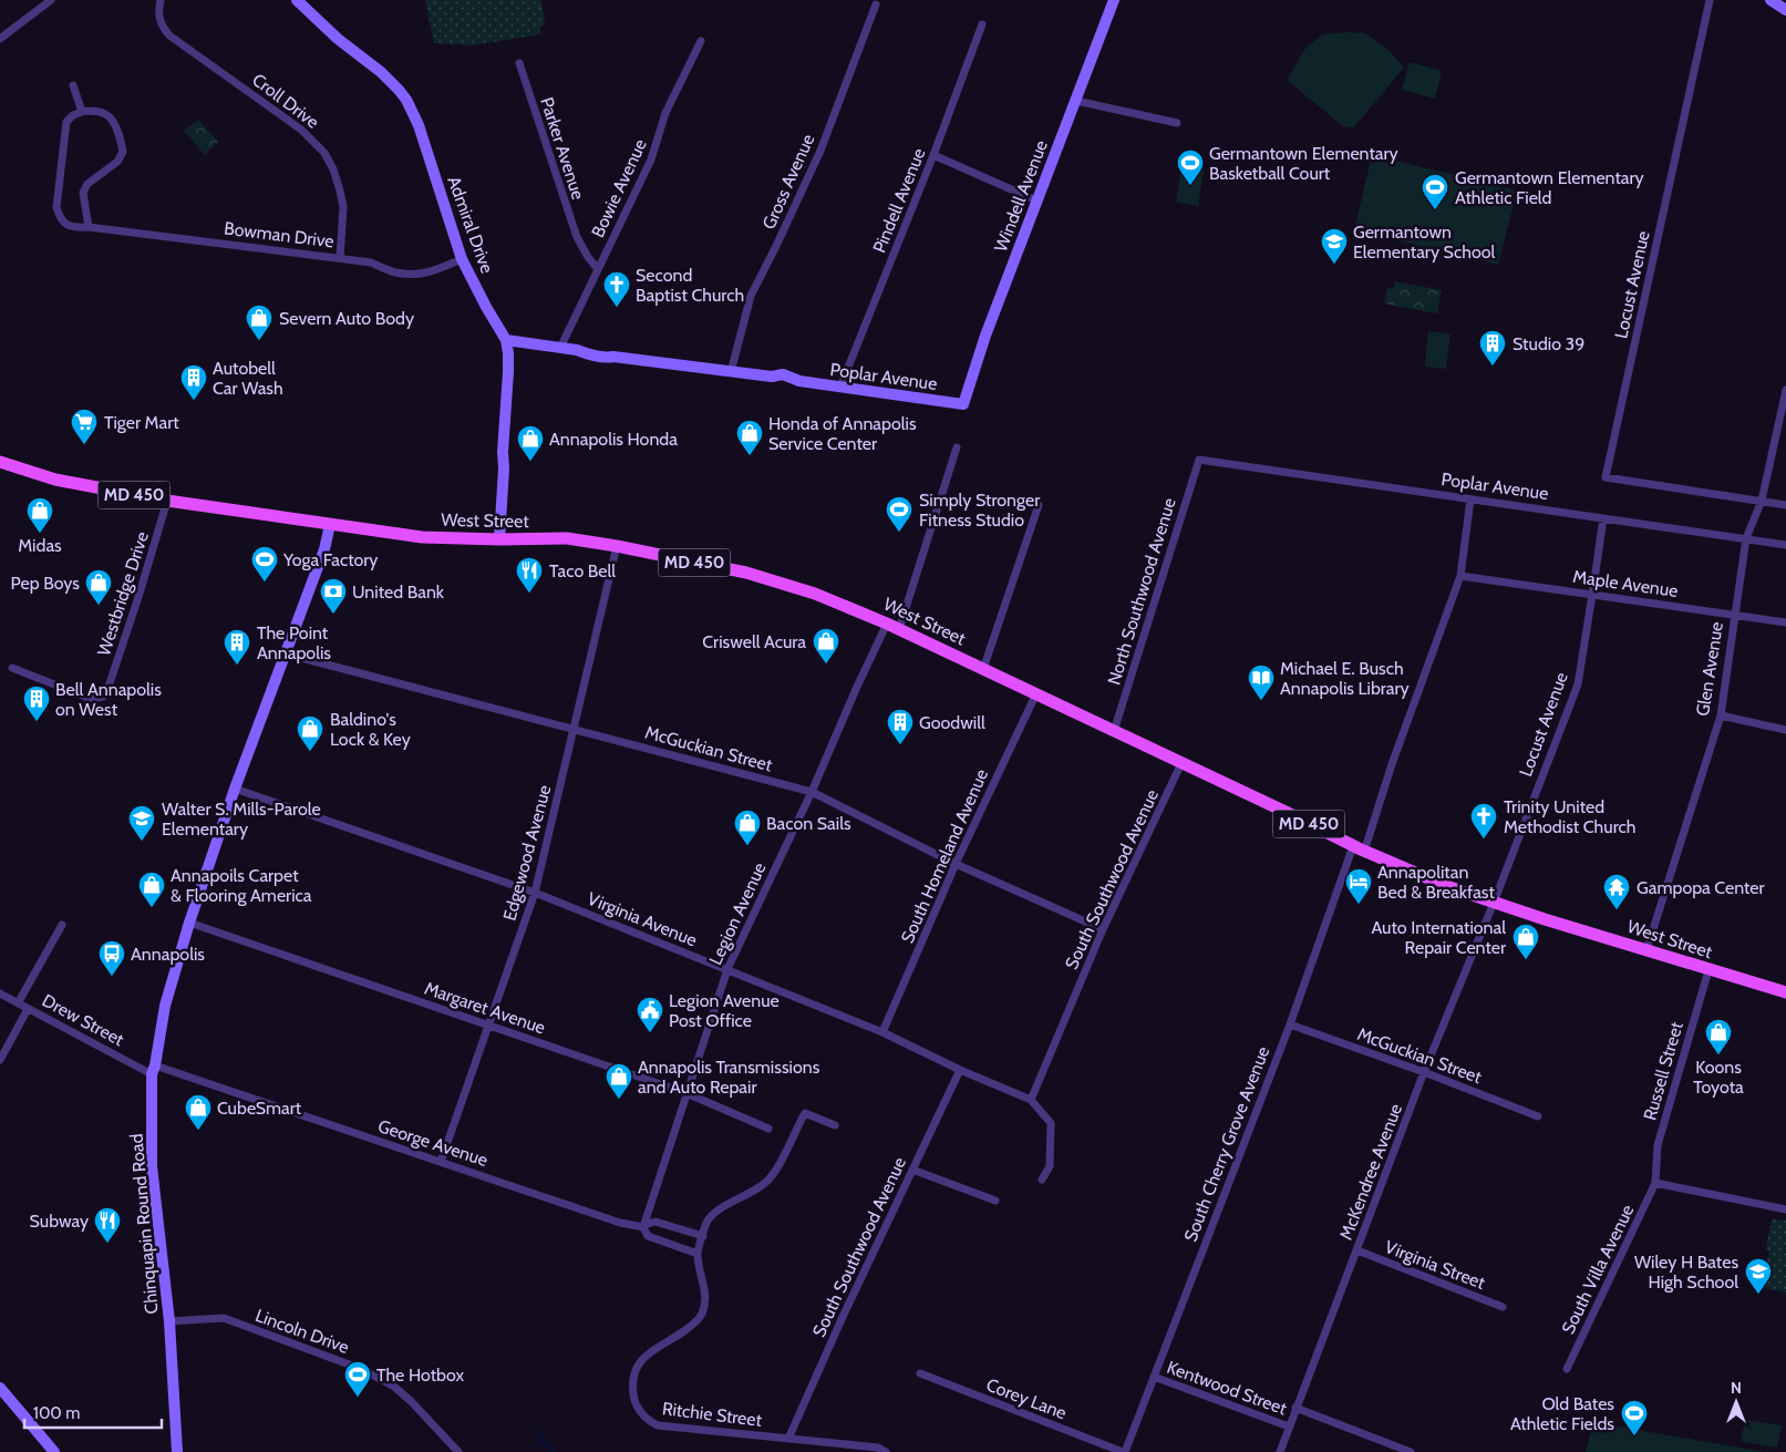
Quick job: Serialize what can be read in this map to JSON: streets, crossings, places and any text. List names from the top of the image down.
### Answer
{
  "streets": {
    "main road": ["MD 450", "West Street"],
    "street": [
      "Croll Drive",
      "Parker Avenue",
      "Gross Avenue",
      "Bowie Avenue",
      "Windell Avenue",
      "Pindell Avenue",
      "Admiral Drive",
      "Bowman Drive",
      "Locust Avenue",
      "Poplar Avenue",
      "Maple Avenue",
      "North Southwood Avenue",
      "Westbridge Drive",
      "Glen Avenue",
      "McGuckian Street",
      "Edgewood Avenue",
      "South Homeland Avenue",
      "South Southwood Avenue",
      "Legion Avenue",
      "Virginia Avenue",
      "Margaret Avenue",
      "Drew Street",
      "Russell Street",
      "George Avenue",
      "South Cherry Grove Avenue",
      "McKendree Avenue",
      "Chinquapin Round Road",
      "Virginia Street",
      "South Villa Avenue",
      "Lincoln Drive",
      "Kentwood Street",
      "Corey Lane",
      "Ritchie Street"
    ]
  },
  "crossings": [
    ["Croll Drive", "Bowman Drive"],
    ["Parker Avenue", "Bowie Avenue"],
    ["Gross Avenue", "Poplar Avenue"],
    ["Bowie Avenue", "Poplar Avenue"],
    ["Windell Avenue", "Poplar Avenue"],
    ["Pindell Avenue", "Poplar Avenue"],
    ["Admiral Drive", "Bowman Drive"],
    ["Admiral Drive", "Poplar Avenue"],
    ["Admiral Drive", "West Street"],
    ["Locust Avenue", "Poplar Avenue"],
    ["Locust Avenue", "West Street"],
    ["Locust Avenue", "Maple Avenue"],
    ["Locust Avenue", "Glen Avenue"],
    ["Locust Avenue", "McKendree Avenue"],
    ["Poplar Avenue", "North Southwood Avenue"],
    ["Poplar Avenue", "Glen Avenue"],
    ["Poplar Avenue", "South Cherry Grove Avenue"],
    ["West Street", "North Southwood Avenue"],
    ["West Street", "Westbridge Drive"],
    ["West Street", "Glen Avenue"],
    ["West Street", "Edgewood Avenue"],
    ["West Street", "South Homeland Avenue"],
    ["West Street", "South Southwood Avenue"],
    ["West Street", "Legion Avenue"],
    ["West Street", "Russell Street"],
    ["West Street", "South Cherry Grove Avenue"],
    ["West Street", "McKendree Avenue"],
    ["West Street", "Chinquapin Round Road"],
    ["Maple Avenue", "Glen Avenue"],
    ["Maple Avenue", "South Cherry Grove Avenue"],
    ["McGuckian Street", "Edgewood Avenue"],
    ["McGuckian Street", "South Homeland Avenue"],
    ["McGuckian Street", "South Southwood Avenue"],
    ["McGuckian Street", "Legion Avenue"],
    ["McGuckian Street", "South Cherry Grove Avenue"],
    ["McGuckian Street", "McKendree Avenue"],
    ["McGuckian Street", "Chinquapin Round Road"],
    ["Edgewood Avenue", "Virginia Avenue"],
    ["Edgewood Avenue", "Margaret Avenue"],
    ["Edgewood Avenue", "George Avenue"],
    ["South Homeland Avenue", "Virginia Avenue"],
    ["South Southwood Avenue", "Virginia Avenue"],
    ["South Southwood Avenue", "Ritchie Street"],
    ["Legion Avenue", "Virginia Avenue"],
    ["Legion Avenue", "Margaret Avenue"],
    ["Legion Avenue", "George Avenue"],
    ["Virginia Avenue", "Chinquapin Round Road"],
    ["Margaret Avenue", "Chinquapin Round Road"],
    ["Drew Street", "George Avenue"],
    ["Drew Street", "Chinquapin Round Road"],
    ["Russell Street", "South Villa Avenue"],
    ["George Avenue", "Chinquapin Round Road"],
    ["George Avenue", "Ritchie Street"],
    ["South Cherry Grove Avenue", "Kentwood Street"],
    ["South Cherry Grove Avenue", "Corey Lane"],
    ["McKendree Avenue", "Virginia Street"],
    ["McKendree Avenue", "Kentwood Street"],
    ["Chinquapin Round Road", "Lincoln Drive"]
  ],
  "places": {
    "sports": [
      "Germantown Elementary Basketball Court",
      "Germantown Elementary Athletic Field",
      "Simply Stronger Fitness Studio",
      "Yoga Factory",
      "The Hotbox",
      "Old Bates Athletic Fields"
    ],
    "school or university": ["Germantown Elementary School", "Walter S. Mills-Parole Elementary", "Wiley H Bates High School"],
    "church": ["Second Baptist Church", "Trinity United Methodist Church"],
    "shop": [
      "Severn Auto Body",
      "Honda of Annapolis Service Center",
      "Annapolis Honda",
      "Midas",
      "Pep Boys",
      "Criswell Acura",
      "Baldino's Lock & Key",
      "Bacon Sails",
      "Annapoils Carpet & Flooring America",
      "Auto International Repair Center",
      "Koons Toyota",
      "Annapolis Transmissions and Auto Repair",
      "CubeSmart"
    ],
    "building": [
      "Studio 39",
      "Autobell Car Wash",
      "The Point Annapolis",
      "Bell Annapolis on West",
      "Goodwill"
    ],
    "supermarket": ["Tiger Mart"],
    "restaurant": ["Taco Bell", "Subway"],
    "bank": ["United Bank"],
    "library": ["Michael E. Busch Annapolis Library"],
    "hotel": ["Annapolitan Bed & Breakfast"],
    "temple": ["Gampopa Center"],
    "bus stop": ["Annapolis"],
    "public building": ["Legion Avenue Post Office"]
  },
  "scale_bar": "100 m",
  "north": "top"
}
